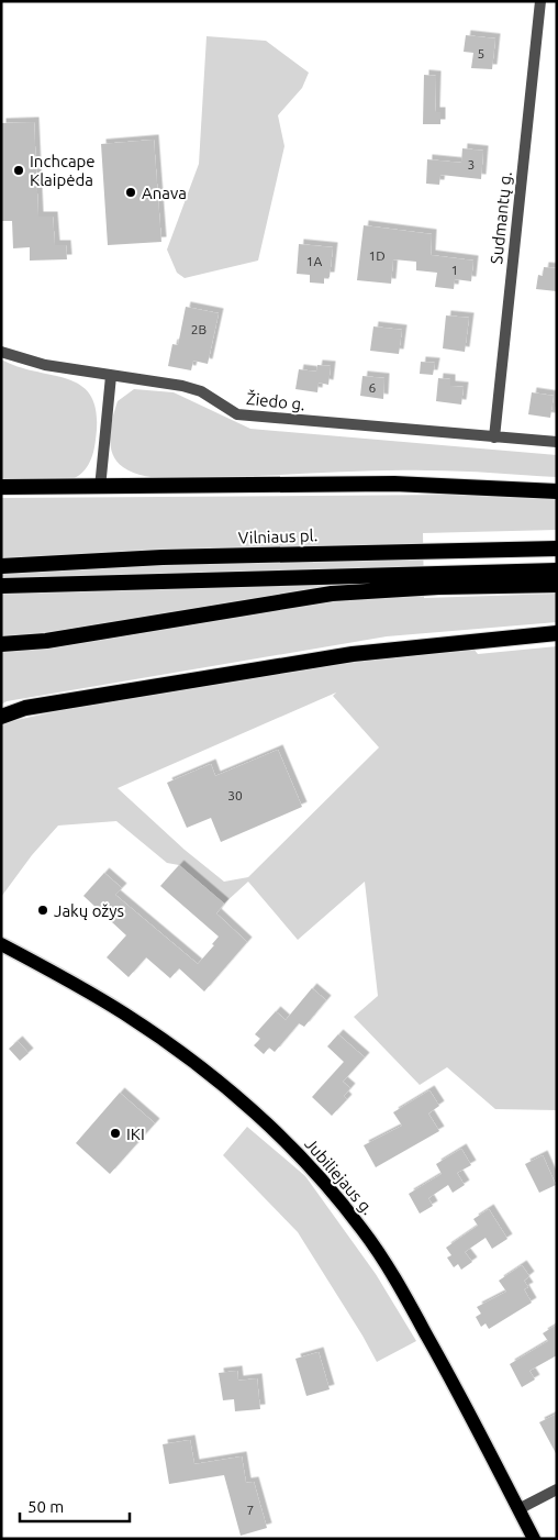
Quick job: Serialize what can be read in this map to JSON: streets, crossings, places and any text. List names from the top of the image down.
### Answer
{
  "streets": {
    "highway": ["Vilniaus pl."],
    "main road": ["Jubiliejaus g."],
    "street": ["Sudmantų g.", "Žiedo g."]
  },
  "crossings": [
    ["Sudmantų g.", "Žiedo g."]
  ],
  "places": [
    "Inchcape Klaipėda",
    "Anava",
    "Jakų ožys",
    "IKI"
  ],
  "house_numbers": [
    "5",
    "3",
    "1D",
    "1A",
    "1",
    "2B",
    "6",
    "30",
    "7"
  ],
  "scale_bar": "50 m"
}
